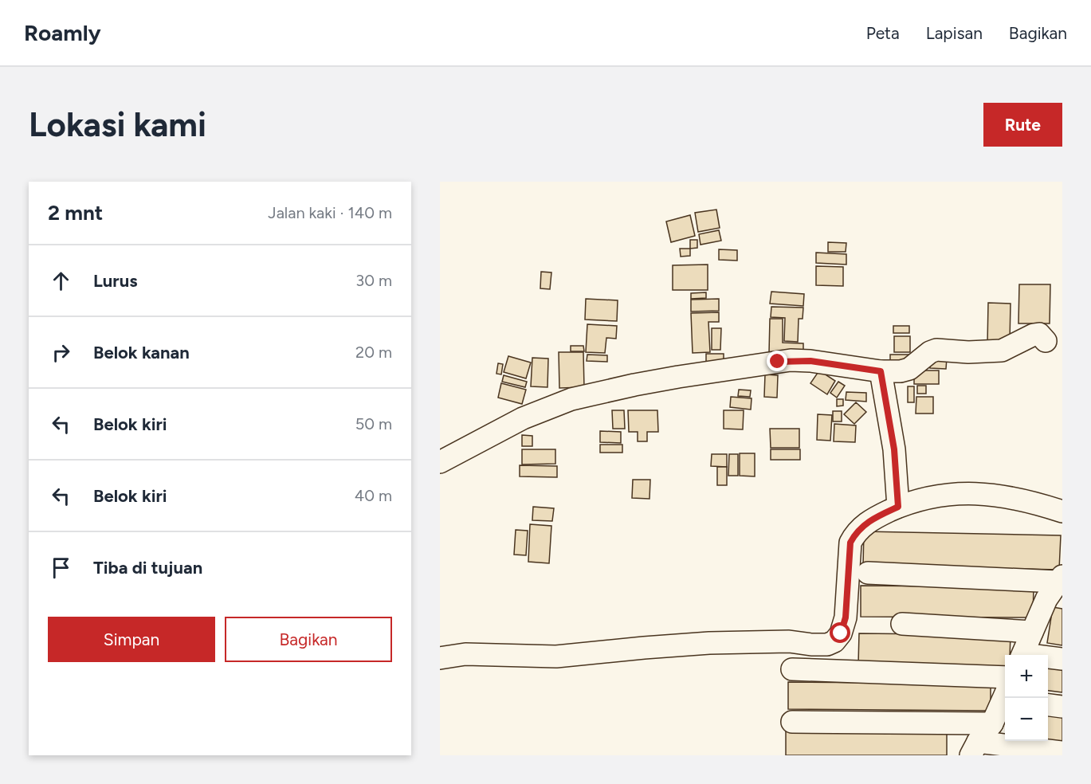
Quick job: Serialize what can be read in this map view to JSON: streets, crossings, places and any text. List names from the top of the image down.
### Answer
{
  "page": {
    "header": "Roamly",
    "nav": ["Peta", "Lapisan", "Bagikan"],
    "buttons": [
      "Rute",
      ["Simpan", "Bagikan"]
    ],
    "title": "Lokasi kami",
    "heading": ["2 mnt", "Jalan kaki · 140 m"],
    "list": [
      ["Lurus", "30 m"],
      ["Belok kanan", "20 m"],
      ["Belok kiri", "50 m"],
      ["Belok kiri", "40 m"],
      "Tiba di tujuan"
    ],
    "map_buttons": ["+", "−"]
  }
}
